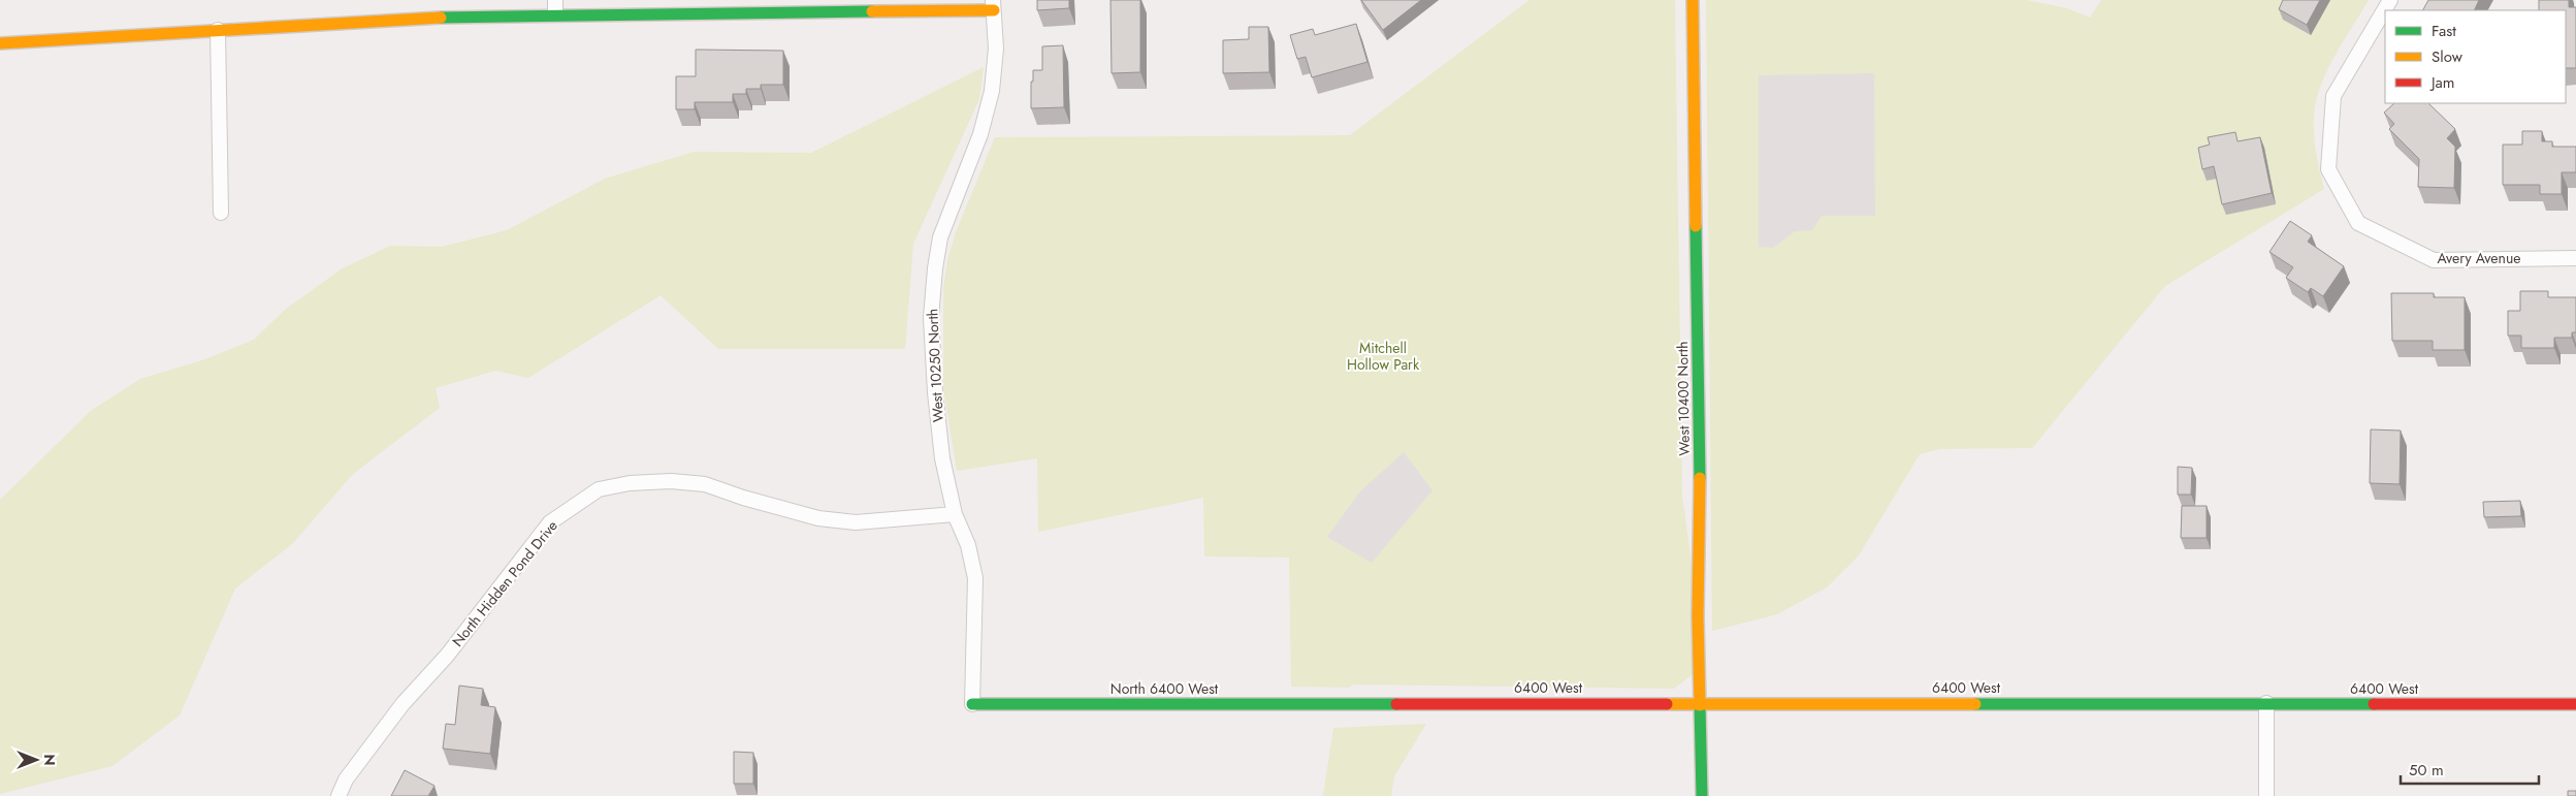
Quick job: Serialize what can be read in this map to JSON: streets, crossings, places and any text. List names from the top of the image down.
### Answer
{
  "streets": {
    "street": [
      "Avery Avenue",
      "West 10250 North",
      "West 10400 North",
      "North Hidden Pond Drive",
      "6400 West",
      "North 6400 West"
    ]
  },
  "crossings": [
    ["West 10250 North", "North Hidden Pond Drive"],
    ["West 10250 North", "North 6400 West"],
    ["West 10400 North", "6400 West"],
    ["6400 West", "North 6400 West"]
  ],
  "parks": ["Mitchell Hollow Park"],
  "legend": ["Fast", "Slow", "Jam"],
  "scale_bar": "50 m",
  "north": "right"
}
